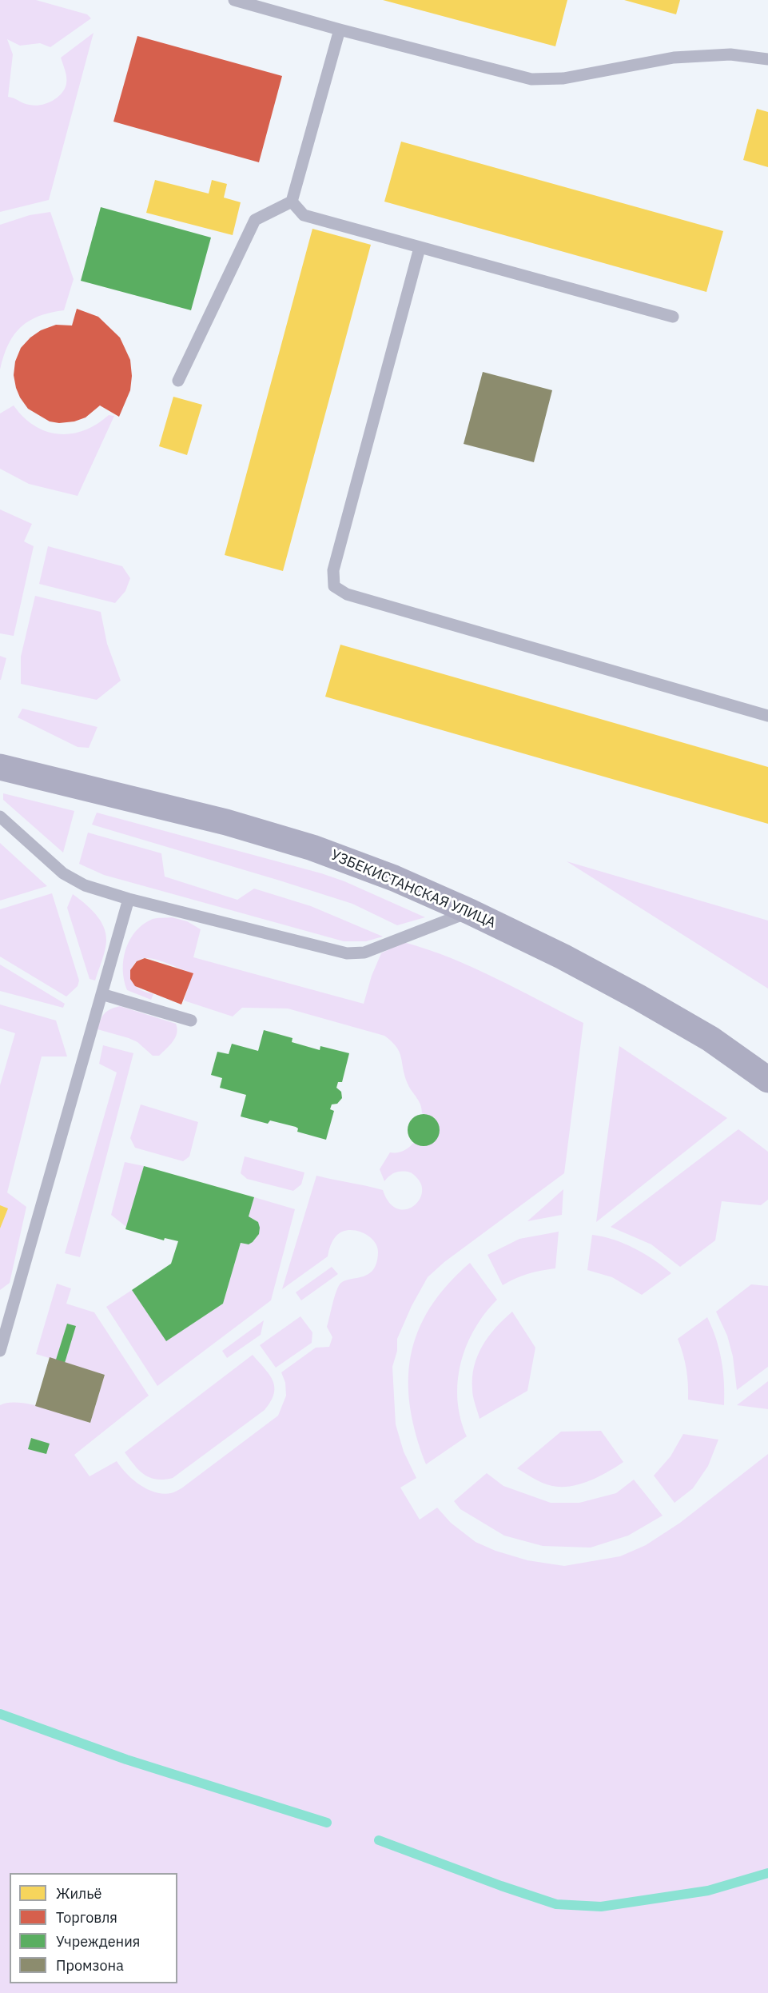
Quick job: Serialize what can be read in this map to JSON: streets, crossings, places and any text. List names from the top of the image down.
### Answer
{
  "streets": {
    "main road": ["УЗБЕКИСТАНСКАЯ УЛИЦА"]
  },
  "legend": [
    "Жильё",
    "Торговля",
    "Учреждения",
    "Промзона"
  ]
}
